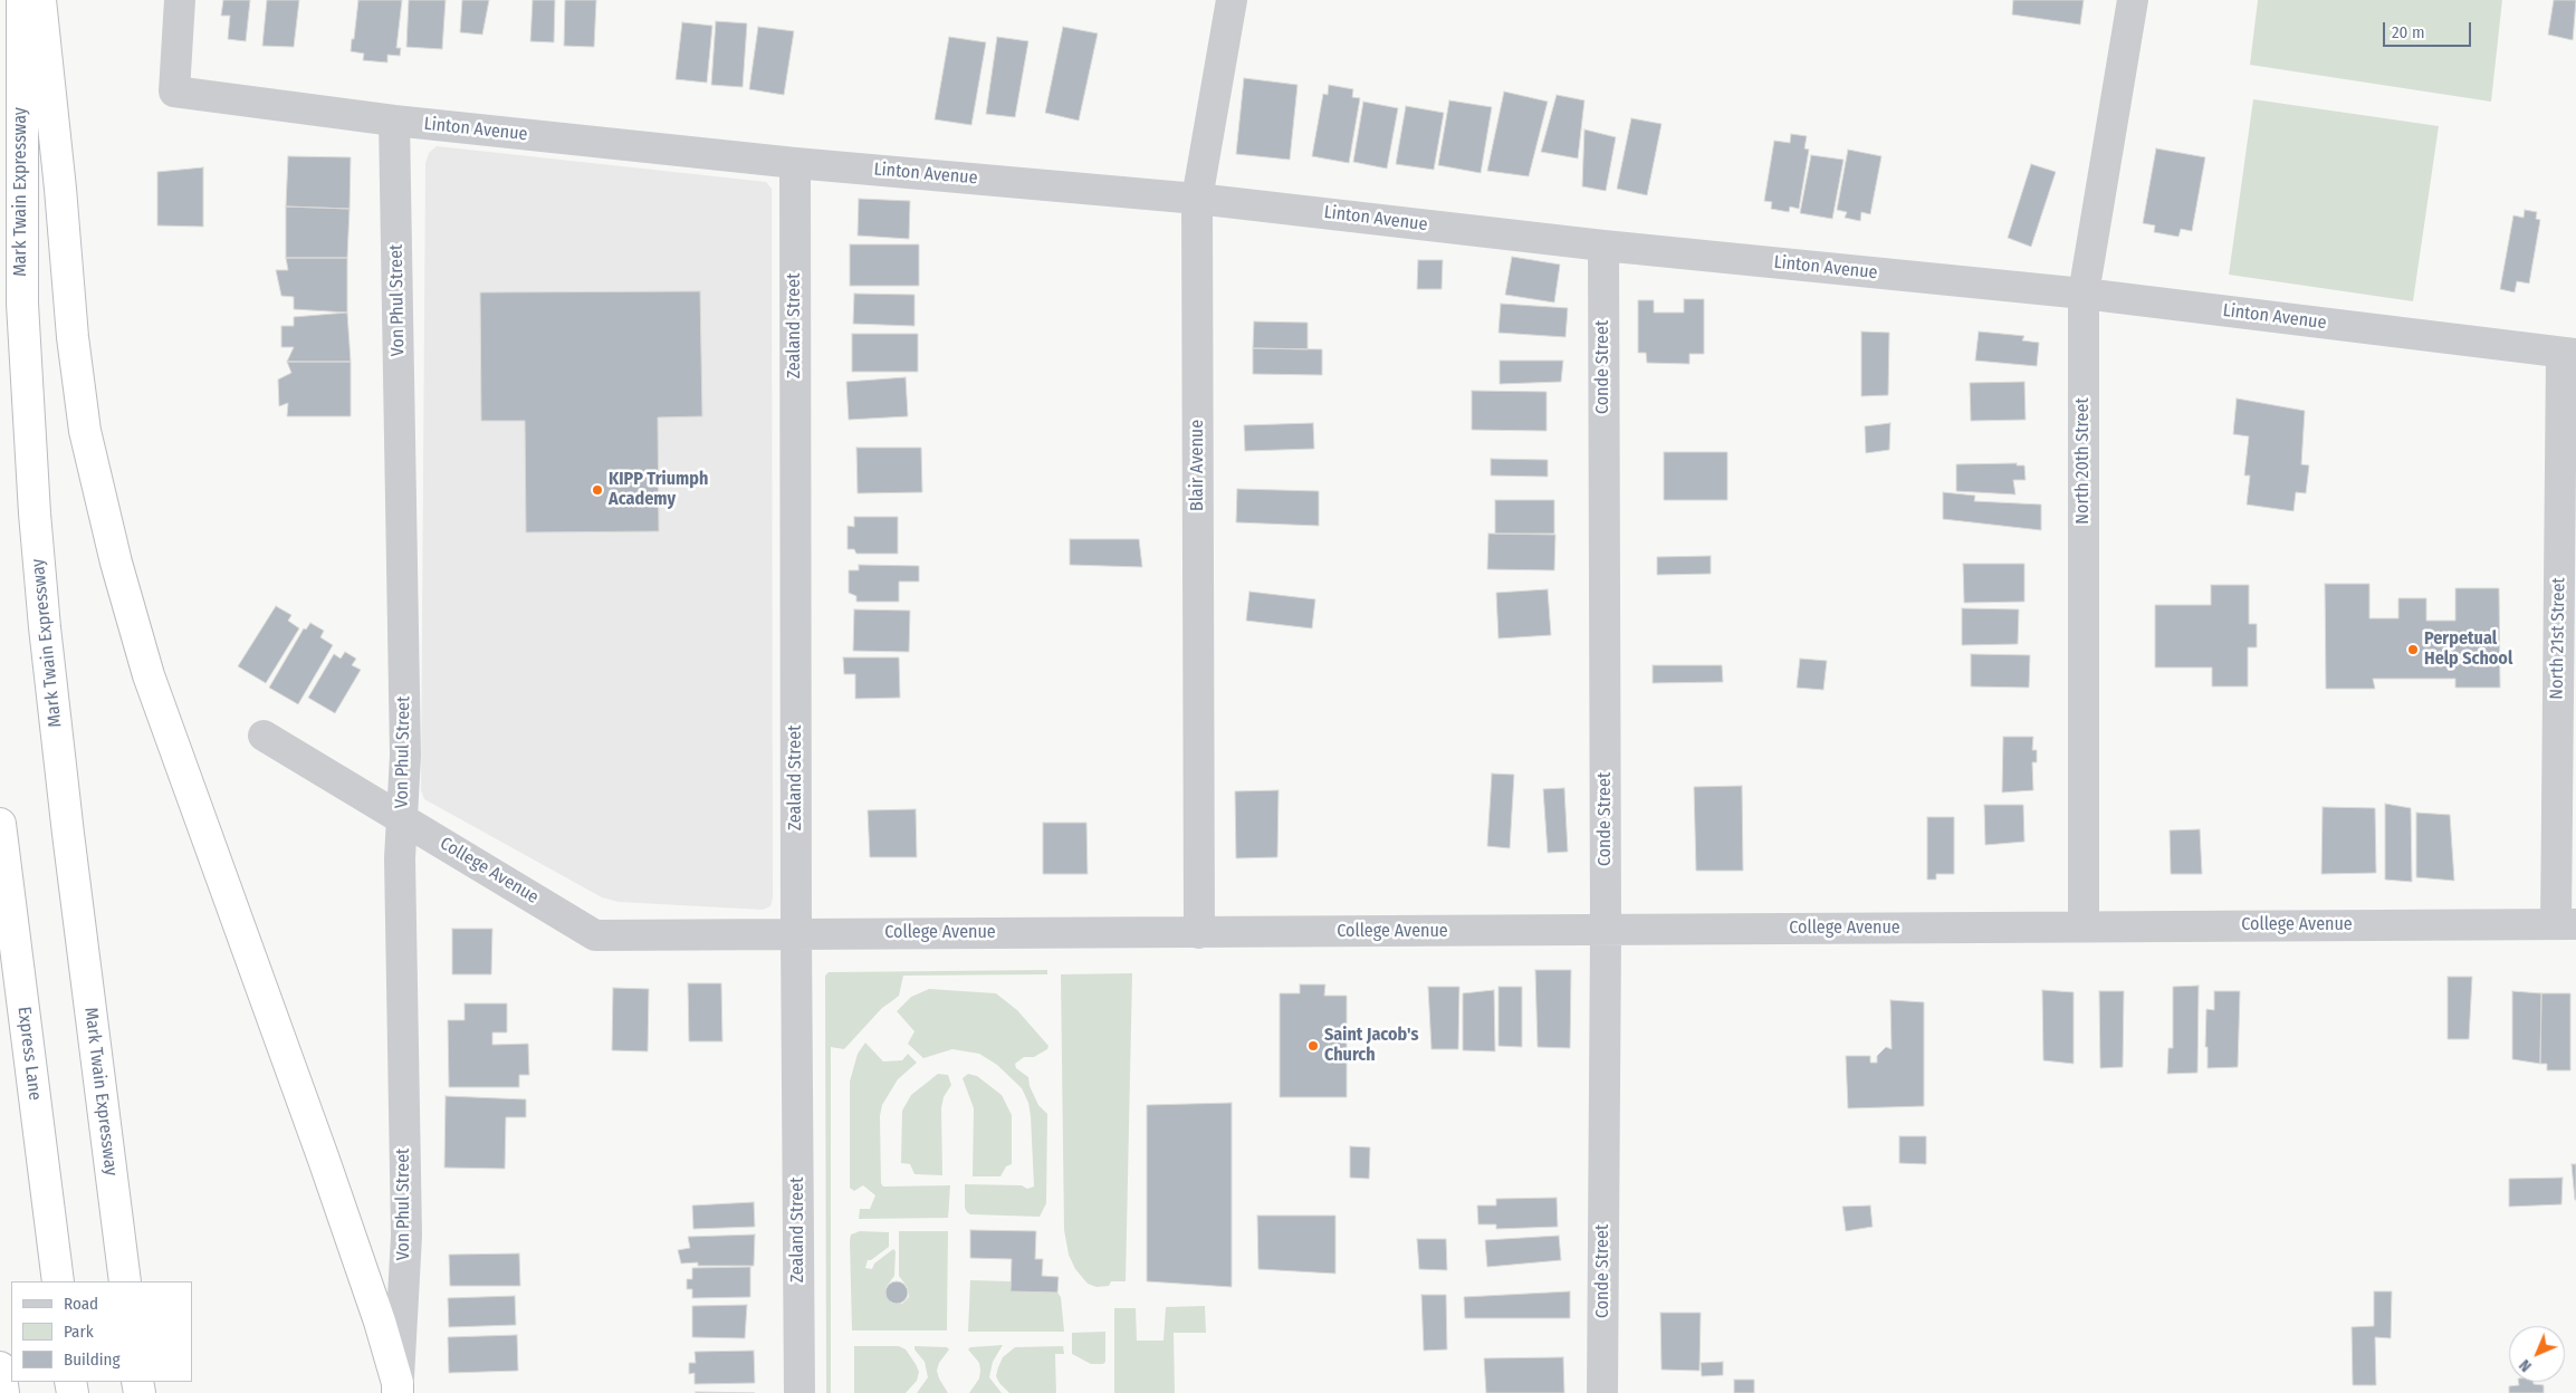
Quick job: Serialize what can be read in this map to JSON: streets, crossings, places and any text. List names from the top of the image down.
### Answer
{
  "streets": {
    "highway": ["Mark Twain Expressway", "Express Lane"],
    "street": [
      "Linton Avenue",
      "Von Phul Street",
      "Zealand Street",
      "Conde Street",
      "North 20th Street",
      "Blair Avenue",
      "North 21st Street",
      "College Avenue"
    ]
  },
  "crossings": [
    ["Linton Avenue", "Von Phul Street"],
    ["Linton Avenue", "Zealand Street"],
    ["Linton Avenue", "Conde Street"],
    ["Linton Avenue", "North 20th Street"],
    ["Linton Avenue", "Blair Avenue"],
    ["Linton Avenue", "North 21st Street"],
    ["Von Phul Street", "College Avenue"],
    ["Zealand Street", "College Avenue"],
    ["Conde Street", "College Avenue"],
    ["North 20th Street", "College Avenue"],
    ["Blair Avenue", "College Avenue"],
    ["North 21st Street", "College Avenue"]
  ],
  "places": ["KIPP Triumph Academy", "Perpetual Help School", "Saint Jacob's Church"],
  "legend": ["Road", "Park", "Building"],
  "scale_bar": "20 m",
  "north": "bottom left"
}
